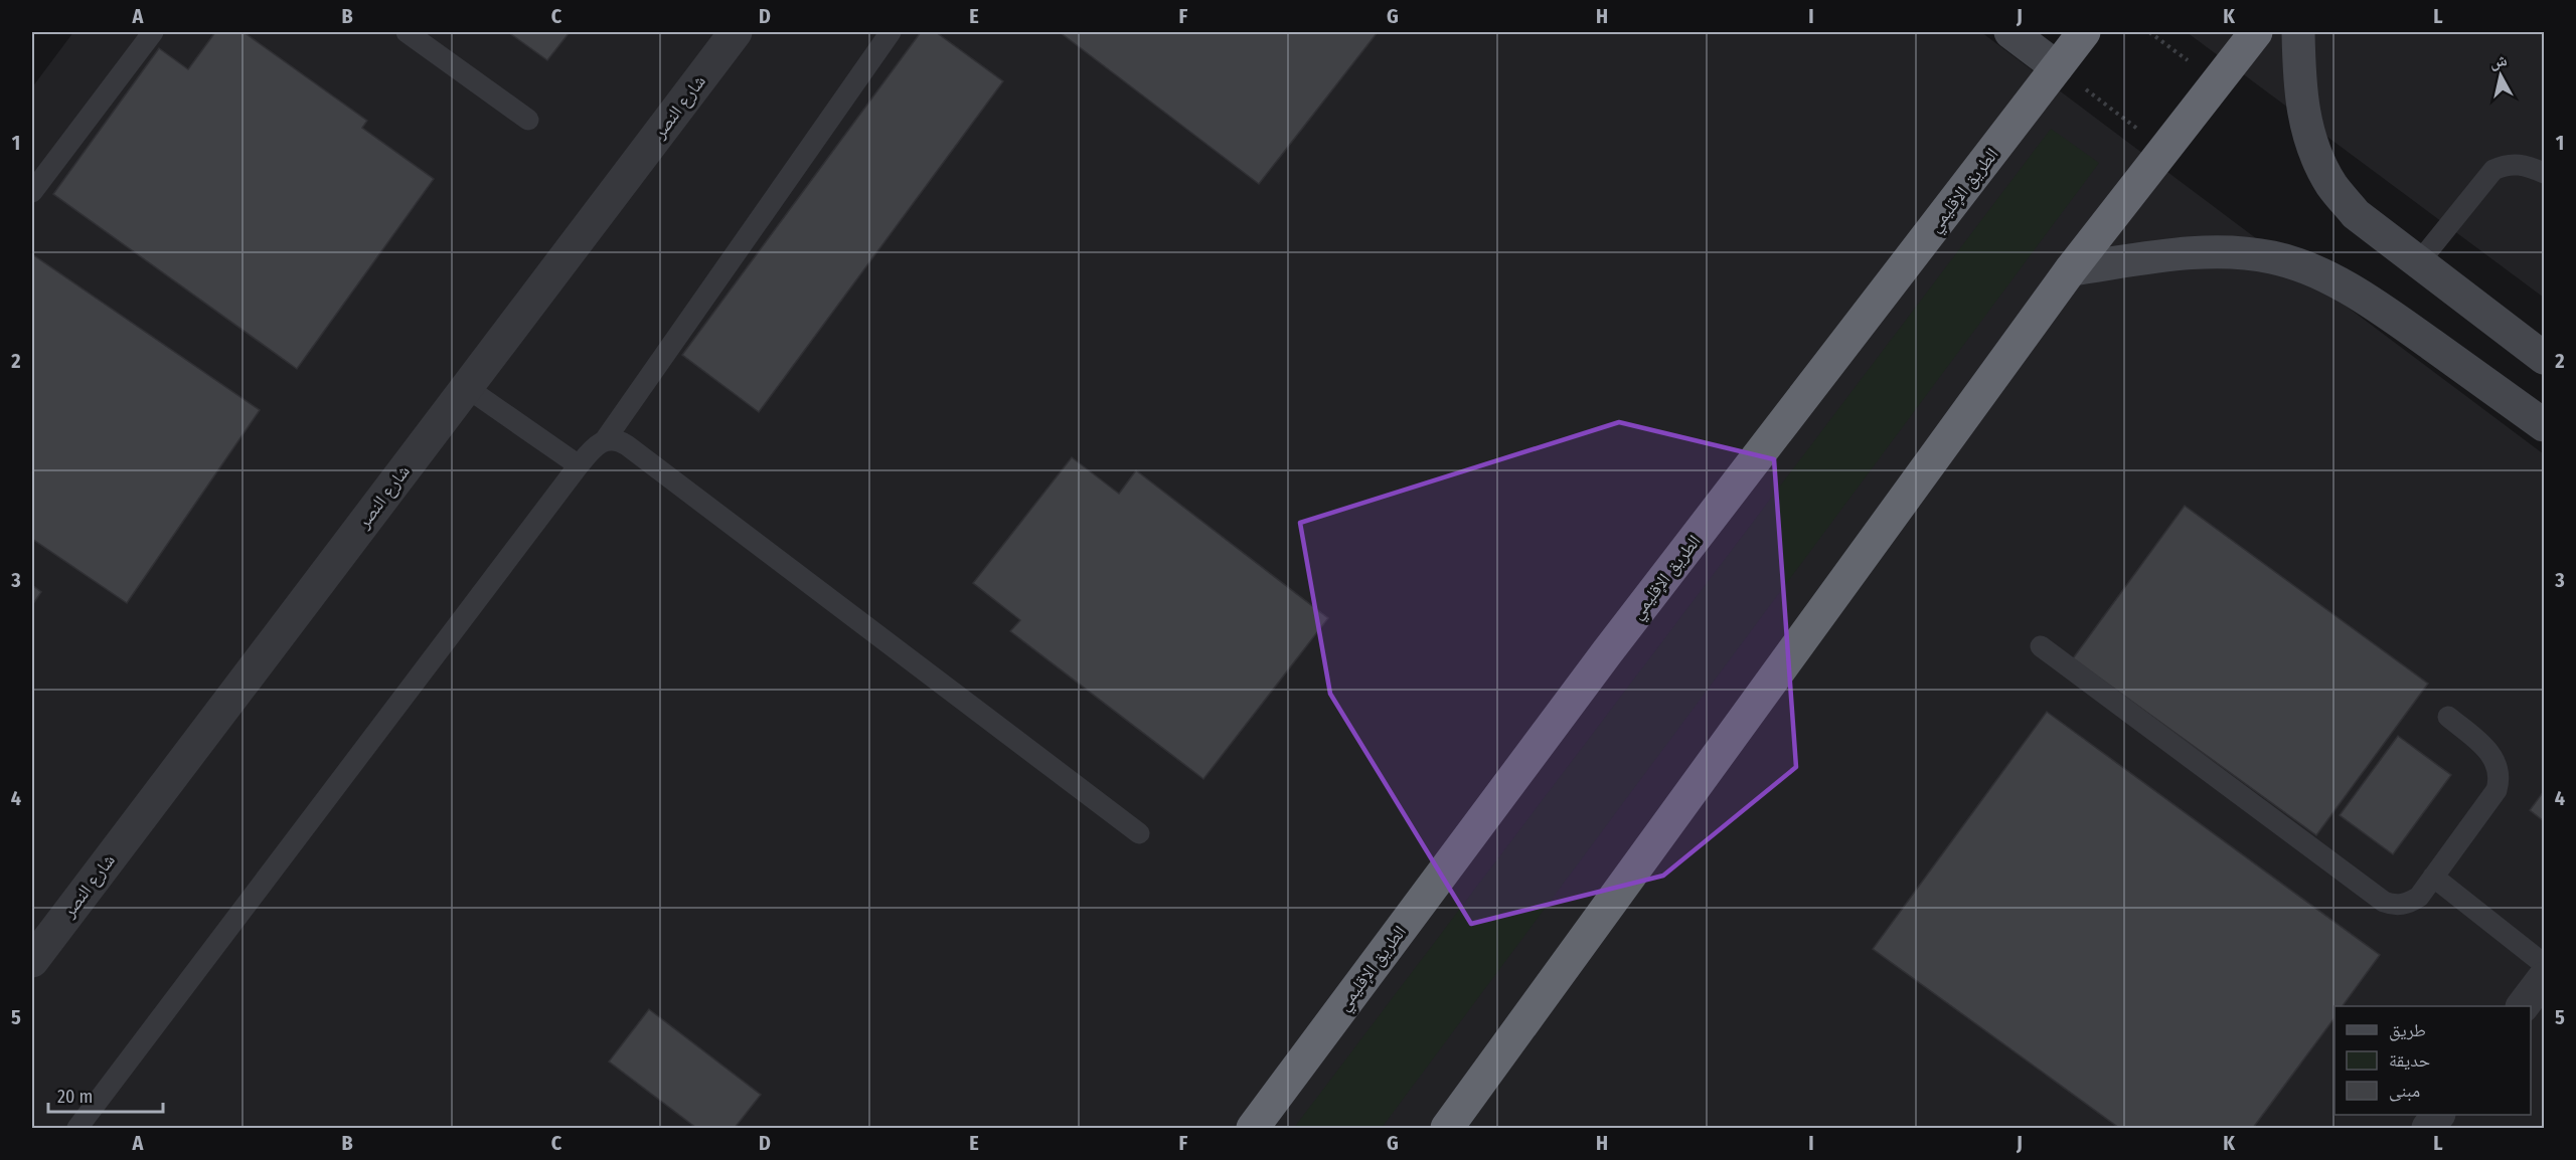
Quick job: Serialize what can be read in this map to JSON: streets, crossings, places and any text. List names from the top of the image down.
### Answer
{
  "streets": {
    "highway": ["الطريق الإقليمي"],
    "street": ["شارع النصر"]
  },
  "legend": ["طريق", "حديقة", "مبنى"],
  "scale_bar": "20 m",
  "north": "top",
  "grid": {
    "columns": [
      "A",
      "B",
      "C",
      "D",
      "E",
      "F",
      "G",
      "H",
      "I",
      "J",
      "K",
      "L"
    ],
    "rows": [
      "1",
      "2",
      "3",
      "4",
      "5"
    ]
  }
}
